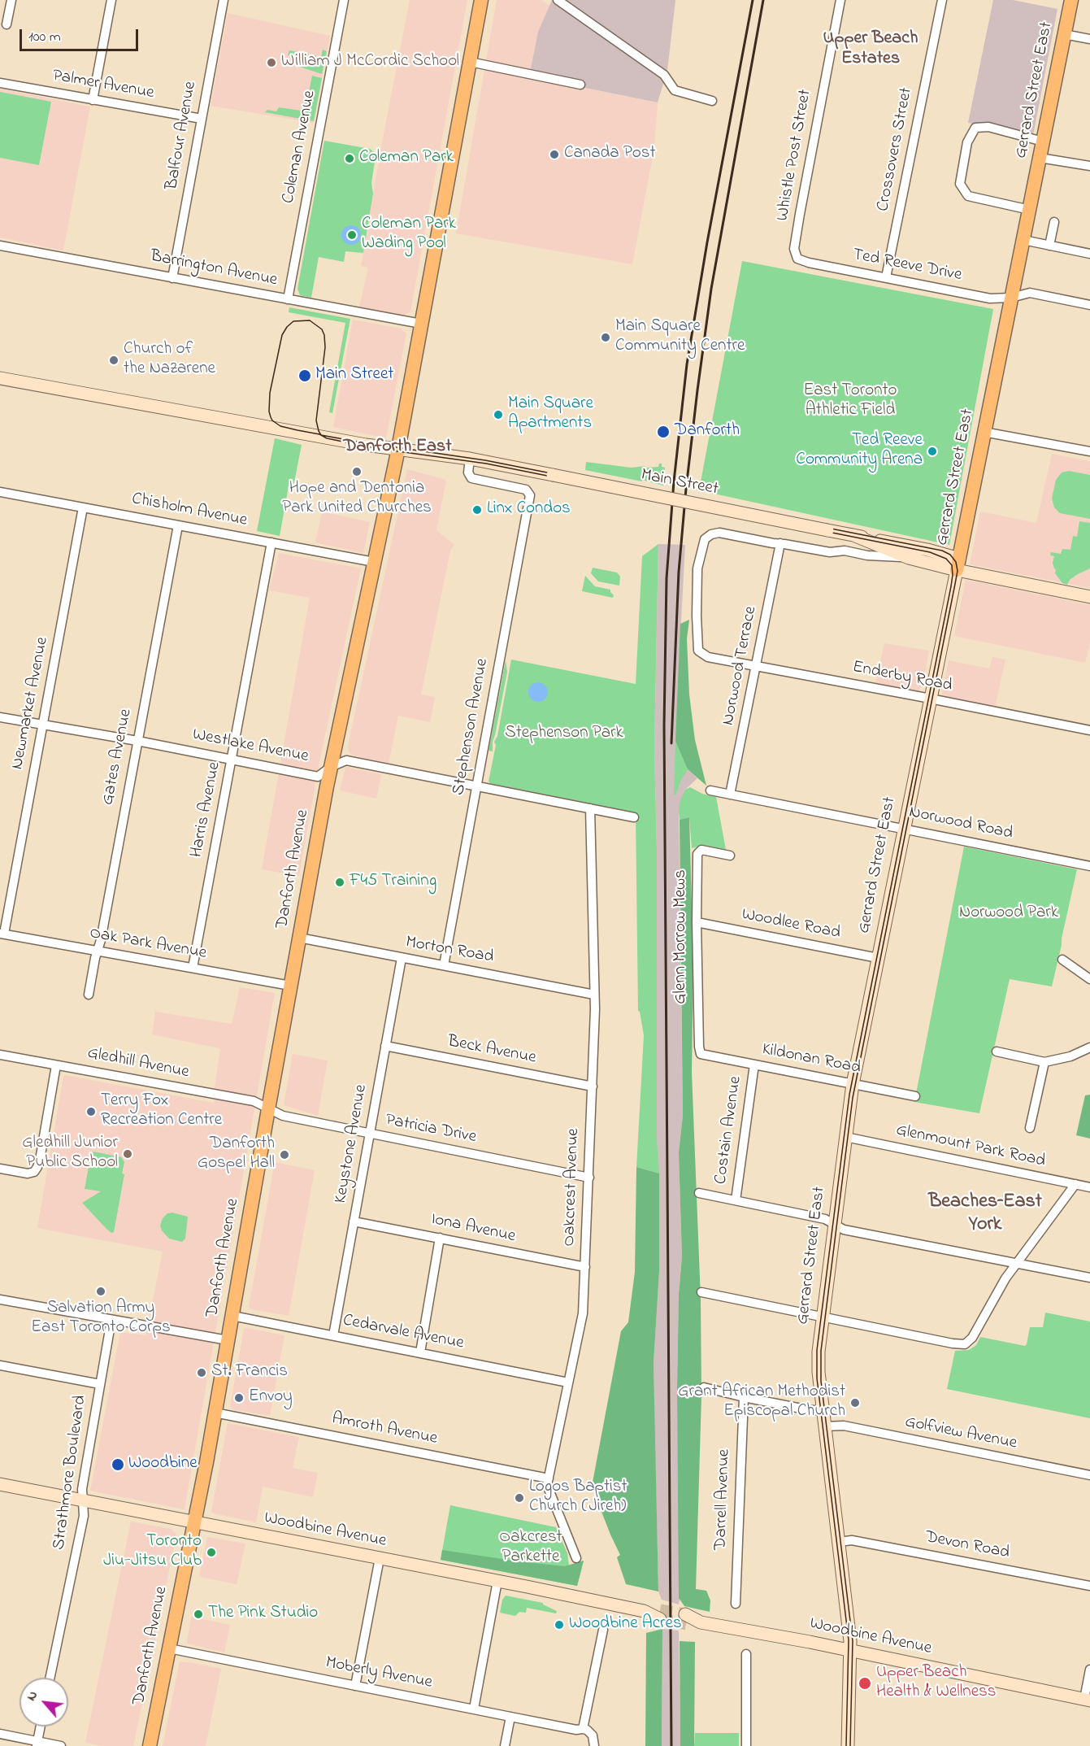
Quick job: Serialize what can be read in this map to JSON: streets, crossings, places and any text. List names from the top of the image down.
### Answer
{
  "streets": {
    "main road": [
      "Gerrard Street East",
      "Main Street",
      "Danforth Avenue",
      "Woodbine Avenue"
    ],
    "street": [
      "Palmer Avenue",
      "Balfour Avenue",
      "Coleman Avenue",
      "Crossovers Street",
      "Whistle Post Street",
      "Ted Reeve Drive",
      "Barrington Avenue",
      "Chisholm Avenue",
      "Norwood Terrace",
      "Enderby Road",
      "Newmarket Avenue",
      "Stephenson Avenue",
      "Westlake Avenue",
      "Gates Avenue",
      "Harris Avenue",
      "Norwood Road",
      "Woodlee Road",
      "Glenn Morrow Mews",
      "Oak Park Avenue",
      "Morton Road",
      "Beck Avenue",
      "Kildonan Road",
      "Gledhill Avenue",
      "Patricia Drive",
      "Costain Avenue",
      "Keystone Avenue",
      "Glenmount Park Road",
      "Oakcrest Avenue",
      "Iona Avenue",
      "Cedarvale Avenue",
      "Amroth Avenue",
      "Golfview Avenue",
      "Strathmore Boulevard",
      "Darrell Avenue",
      "Devon Road",
      "Moberly Avenue"
    ]
  },
  "crossings": [
    ["Palmer Avenue", "Balfour Avenue"],
    ["Gerrard Street East", "Ted Reeve Drive"],
    ["Gerrard Street East", "Main Street"],
    ["Gerrard Street East", "Enderby Road"],
    ["Gerrard Street East", "Norwood Road"],
    ["Gerrard Street East", "Woodlee Road"],
    ["Gerrard Street East", "Kildonan Road"],
    ["Gerrard Street East", "Glenmount Park Road"],
    ["Gerrard Street East", "Golfview Avenue"],
    ["Gerrard Street East", "Woodbine Avenue"],
    ["Gerrard Street East", "Devon Road"],
    ["Balfour Avenue", "Barrington Avenue"],
    ["Coleman Avenue", "Barrington Avenue"],
    ["Crossovers Street", "Ted Reeve Drive"],
    ["Whistle Post Street", "Ted Reeve Drive"],
    ["Barrington Avenue", "Danforth Avenue"],
    ["Main Street", "Norwood Terrace"],
    ["Main Street", "Enderby Road"],
    ["Main Street", "Stephenson Avenue"],
    ["Main Street", "Danforth Avenue"],
    ["Chisholm Avenue", "Newmarket Avenue"],
    ["Chisholm Avenue", "Gates Avenue"],
    ["Chisholm Avenue", "Harris Avenue"],
    ["Chisholm Avenue", "Danforth Avenue"],
    ["Norwood Terrace", "Enderby Road"],
    ["Norwood Terrace", "Norwood Road"],
    ["Newmarket Avenue", "Westlake Avenue"],
    ["Newmarket Avenue", "Oak Park Avenue"],
    ["Stephenson Avenue", "Westlake Avenue"],
    ["Stephenson Avenue", "Morton Road"],
    ["Westlake Avenue", "Gates Avenue"],
    ["Westlake Avenue", "Harris Avenue"],
    ["Westlake Avenue", "Danforth Avenue"],
    ["Westlake Avenue", "Oakcrest Avenue"],
    ["Gates Avenue", "Oak Park Avenue"],
    ["Harris Avenue", "Oak Park Avenue"],
    ["Danforth Avenue", "Oak Park Avenue"],
    ["Danforth Avenue", "Morton Road"],
    ["Danforth Avenue", "Gledhill Avenue"],
    ["Danforth Avenue", "Patricia Drive"],
    ["Danforth Avenue", "Cedarvale Avenue"],
    ["Danforth Avenue", "Amroth Avenue"],
    ["Danforth Avenue", "Woodbine Avenue"],
    ["Danforth Avenue", "Moberly Avenue"],
    ["Woodlee Road", "Glenn Morrow Mews"],
    ["Glenn Morrow Mews", "Kildonan Road"],
    ["Morton Road", "Keystone Avenue"],
    ["Morton Road", "Oakcrest Avenue"],
    ["Beck Avenue", "Keystone Avenue"],
    ["Beck Avenue", "Oakcrest Avenue"],
    ["Kildonan Road", "Costain Avenue"],
    ["Gledhill Avenue", "Patricia Drive"],
    ["Patricia Drive", "Keystone Avenue"],
    ["Patricia Drive", "Oakcrest Avenue"],
    ["Keystone Avenue", "Iona Avenue"],
    ["Keystone Avenue", "Cedarvale Avenue"],
    ["Oakcrest Avenue", "Iona Avenue"],
    ["Oakcrest Avenue", "Cedarvale Avenue"],
    ["Oakcrest Avenue", "Amroth Avenue"],
    ["Strathmore Boulevard", "Woodbine Avenue"]
  ],
  "districts": ["Upper Beach Estates", "Danforth East", "Beaches–East York"],
  "parks": [
    "East Toronto Athletic Field",
    "Stephenson Park",
    "Norwood Park",
    "Oakcrest Parkette"
  ],
  "places": [
    "William J McCordic School",
    "Canada Post",
    "Coleman Park",
    "Coleman Park Wading Pool",
    "Main Square Community Centre",
    "Church of the Nazarene",
    "Main Street",
    "Main Square Apartments",
    "Danforth",
    "Ted Reeve Community Arena",
    "Hope and Dentonia Park United Churches",
    "Linx Condos",
    "F45 Training",
    "Terry Fox Recreation Centre",
    "Gledhill Junior Public School",
    "Danforth Gospel Hall",
    "Salvation Army East Toronto Corps",
    "St. Francis",
    "Envoy",
    "Grant African Methodist Episcopal Church",
    "Woodbine",
    "Logos Baptist Church (Jireh)",
    "Toronto Jiu-Jitsu Club",
    "The Pink Studio",
    "Woodbine Acres",
    "Upper Beach Health & Wellness"
  ],
  "scale_bar": "100 m",
  "north": "top left"
}
